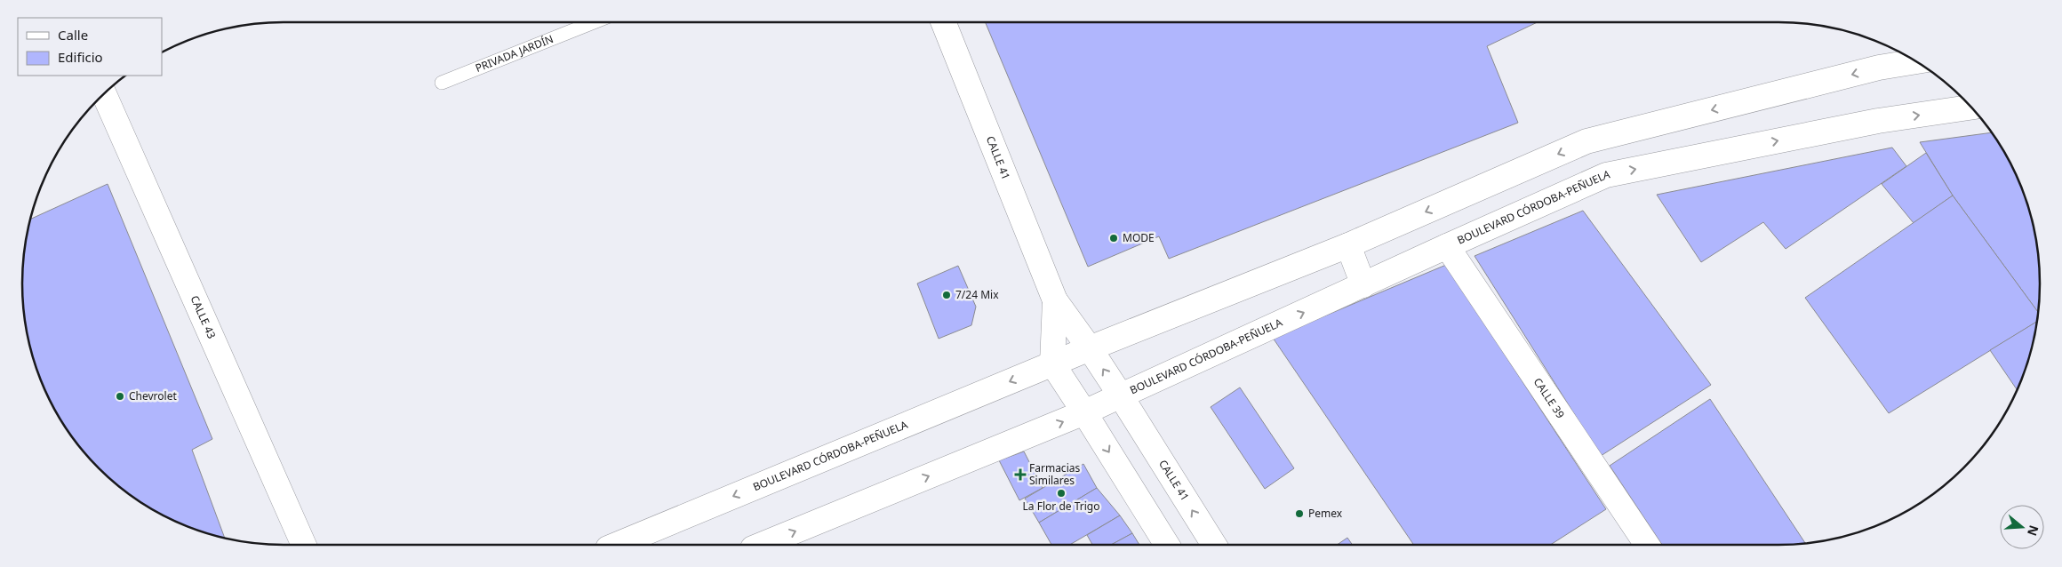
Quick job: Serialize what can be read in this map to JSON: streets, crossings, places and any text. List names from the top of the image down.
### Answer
{
  "streets": {
    "main road": [
      "CALLE 41",
      "BOULEVARD CÓRDOBA-PEÑUELA",
      "CALLE 43",
      "CALLE 39"
    ],
    "lane": ["PRIVADA JARDÍN"]
  },
  "crossings": [
    ["CALLE 41", "BOULEVARD CÓRDOBA-PEÑUELA"],
    ["BOULEVARD CÓRDOBA-PEÑUELA", "CALLE 39"]
  ],
  "places": {
    "other": [
      "MODE",
      "7/24 Mix",
      "Chevrolet",
      "La Flor de Trigo",
      "Pemex"
    ],
    "health": ["Farmacias Similares"]
  },
  "legend": ["Calle", "Edificio"],
  "north": "right"
}
